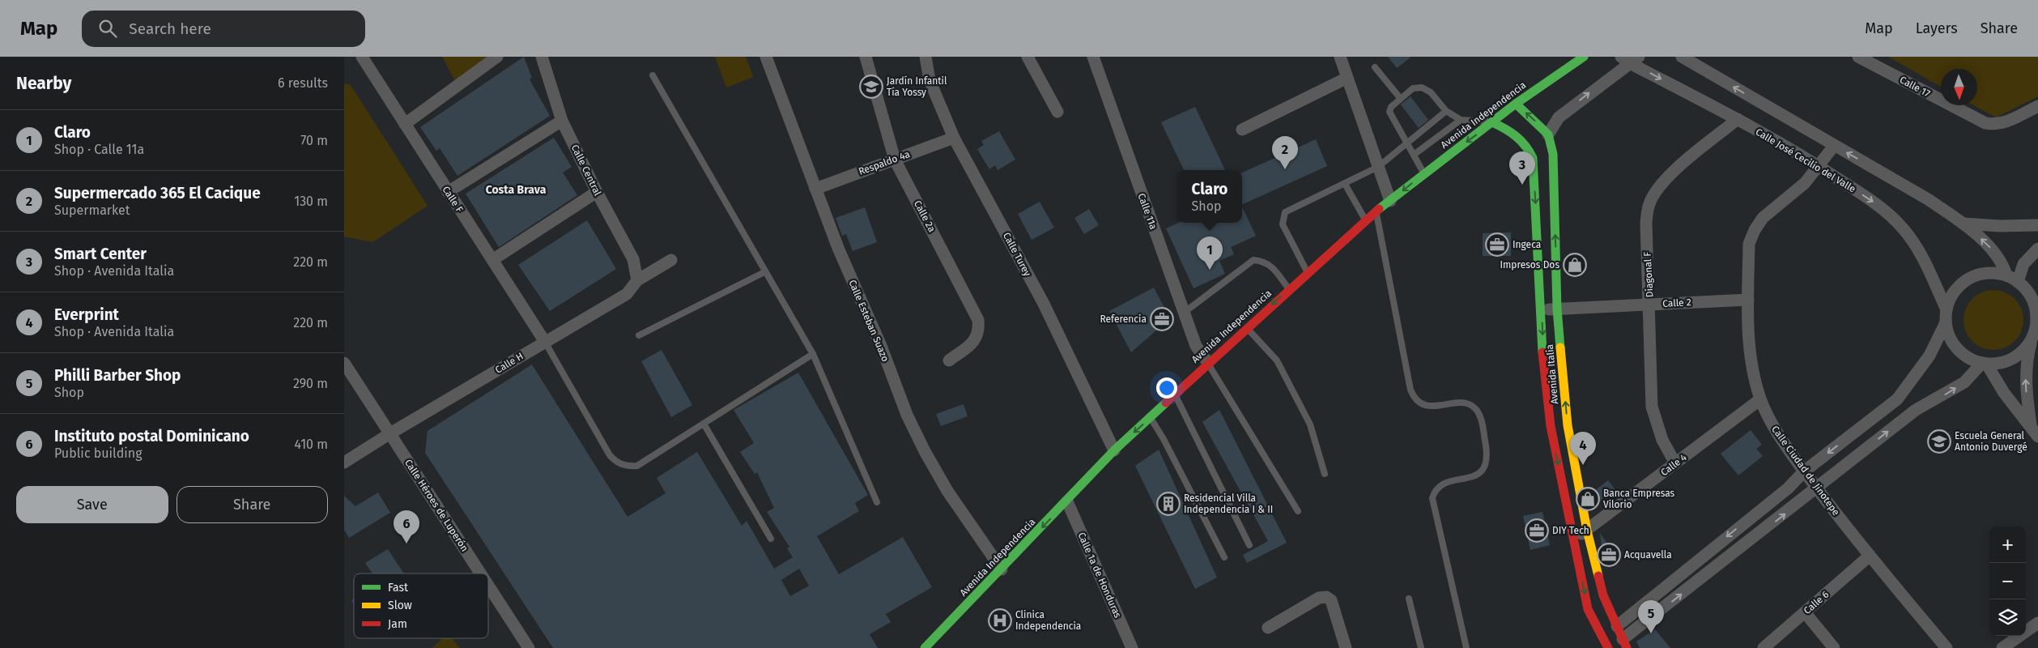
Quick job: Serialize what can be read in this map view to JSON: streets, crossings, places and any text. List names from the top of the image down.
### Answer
{
  "streets": {
    "street": [
      "Calle 17",
      "Avenida Independencia",
      "Calle José Cecilio del Valle",
      "Respaldo 4a",
      "Calle Central",
      "Calle F",
      "Calle 11a",
      "Calle 2a",
      "Calle Turey",
      "Diagonal F",
      "Calle 2",
      "Calle Esteban Suazo",
      "Calle H",
      "Avenida Italia",
      "Calle 4",
      "Calle Ciudad de Jinotepe",
      "Calle Héroes de Luperón",
      "Calle 1a de Honduras",
      "Calle 6"
    ]
  },
  "crossings": [
    ["Avenida Independencia", "Calle 11a"],
    ["Avenida Independencia", "Calle Turey"],
    ["Avenida Independencia", "Calle Esteban Suazo"],
    ["Avenida Independencia", "Avenida Italia"],
    ["Avenida Independencia", "Calle 1a de Honduras"],
    ["Calle José Cecilio del Valle", "Diagonal F"],
    ["Calle José Cecilio del Valle", "Calle Ciudad de Jinotepe"],
    ["Respaldo 4a", "Calle 2a"],
    ["Respaldo 4a", "Calle Turey"],
    ["Respaldo 4a", "Calle Esteban Suazo"],
    ["Calle Central", "Calle H"],
    ["Calle F", "Calle H"],
    ["Diagonal F", "Calle 2"],
    ["Diagonal F", "Calle 4"],
    ["Calle 2", "Avenida Italia"],
    ["Calle 2", "Calle Ciudad de Jinotepe"],
    ["Calle H", "Calle Héroes de Luperón"],
    ["Avenida Italia", "Calle 4"],
    ["Calle 4", "Calle Ciudad de Jinotepe"],
    ["Calle Ciudad de Jinotepe", "Calle 6"]
  ],
  "one_way": ["Avenida Independencia"],
  "districts": ["Costa Brava"],
  "places": {
    "school or university": ["Jardín Infantil Tía Yossy", "Escuela General Antonio Duvergé"],
    "office": [
      "Ingeca",
      "Referencia",
      "DIY Tech",
      "Acquavella"
    ],
    "shop": ["Impresos Dos", "Banca Empresas Vilorio"],
    "building": ["Residencial Villa Independencia I & II"],
    "hospital": ["Clinica Independencia"]
  },
  "legend": ["Fast", "Slow", "Jam"],
  "north": "bottom",
  "page": {
    "header": "Map",
    "search": "Search here",
    "nav": ["Map", "Layers", "Share"],
    "heading": ["Nearby", "6 results"],
    "list": [
      {
        "mark": "1",
        "name": "Claro",
        "note": "Shop · Calle 11a",
        "value": "70 m"
      },
      {
        "mark": "2",
        "name": "Supermercado 365 El Cacique",
        "note": "Supermarket",
        "value": "130 m"
      },
      {
        "mark": "3",
        "name": "Smart Center",
        "note": "Shop · Avenida Italia",
        "value": "220 m"
      },
      {
        "mark": "4",
        "name": "Everprint",
        "note": "Shop · Avenida Italia",
        "value": "220 m"
      },
      {
        "mark": "5",
        "name": "Philli Barber Shop",
        "note": "Shop",
        "value": "290 m"
      },
      {
        "mark": "6",
        "name": "Instituto postal Dominicano",
        "note": "Public building",
        "value": "410 m"
      }
    ],
    "pins": [
      "2",
      "3",
      "1",
      "4",
      "6",
      "5"
    ],
    "popup": ["Claro", "Shop"],
    "buttons": ["Save", "Share"],
    "map_buttons": ["+", "−"]
  }
}
